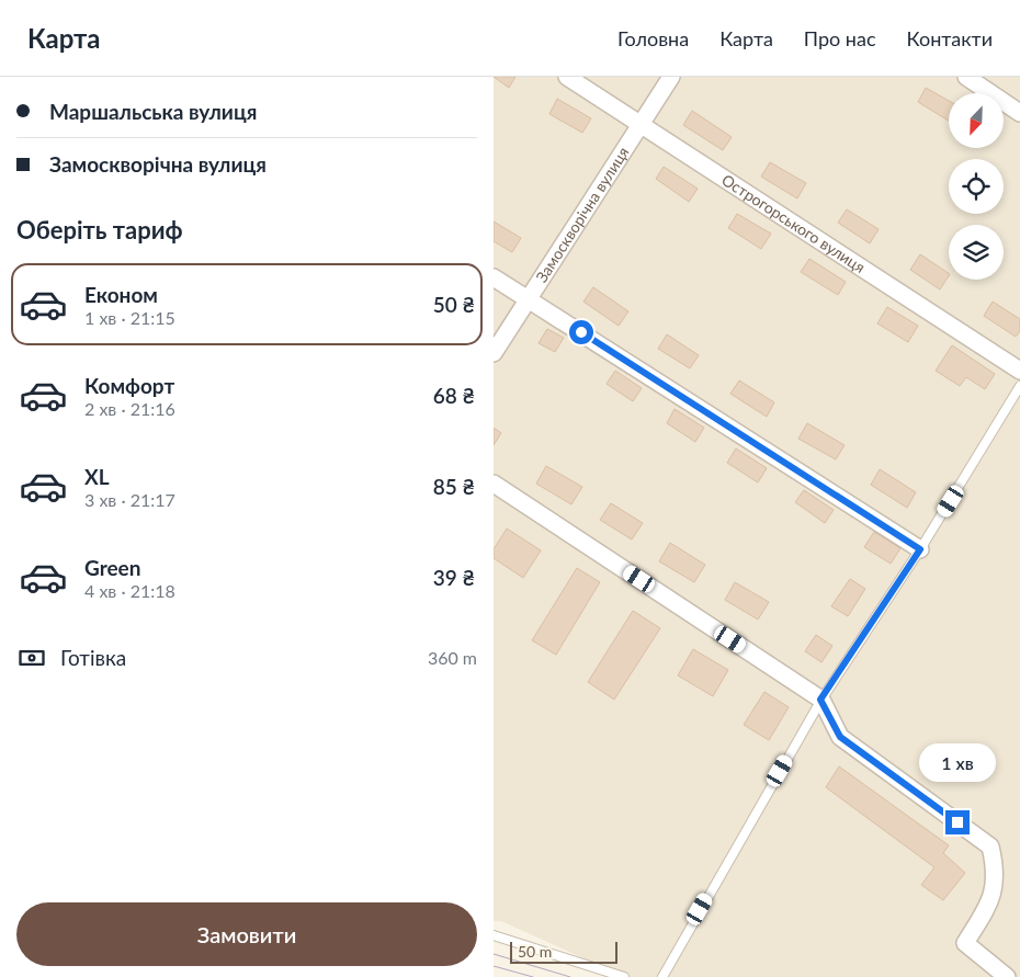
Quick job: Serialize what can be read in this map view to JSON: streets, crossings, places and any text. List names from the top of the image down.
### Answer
{
  "streets": {
    "street": ["Замоскворічна вулиця", "Острогорського вулиця"]
  },
  "crossings": [
    ["Замоскворічна вулиця", "Острогорського вулиця"]
  ],
  "scale_bar": "50 m",
  "north": "bottom left",
  "page": {
    "header": "Карта",
    "nav": [
      "Головна",
      "Карта",
      "Про нас",
      "Контакти"
    ],
    "banner": ["Маршальська вулиця", "Замоскворічна вулиця"],
    "heading": "Оберіть тариф",
    "list": [
      {
        "name": "Економ",
        "note": "1 хв · 21:15",
        "value": "50 ₴"
      },
      {
        "name": "Комфорт",
        "note": "2 хв · 21:16",
        "value": "68 ₴"
      },
      {
        "name": "XL",
        "note": "3 хв · 21:17",
        "value": "85 ₴"
      },
      {
        "name": "Green",
        "note": "4 хв · 21:18",
        "value": "39 ₴"
      }
    ],
    "pay": ["Готівка", "360 m"],
    "bubble": "1 хв",
    "buttons": "Замовити",
    "scale": "50 m"
  }
}
